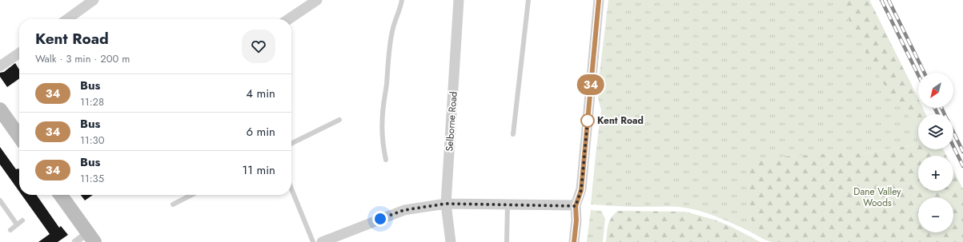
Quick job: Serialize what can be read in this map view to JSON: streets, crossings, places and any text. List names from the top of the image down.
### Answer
{
  "streets": {
    "street": ["Selborne Road"]
  },
  "parks": ["Dane Valley Woods"],
  "places": ["Kent Road"],
  "lines": ["bus line 34"],
  "north": "bottom left",
  "page": {
    "on_map": "34",
    "heading": ["Kent Road", "Walk · 3 min · 200 m"],
    "map_buttons": ["+", "−"],
    "list": [
      {
        "mark": "34",
        "name": "Bus",
        "note": "11:28",
        "value": "4 min"
      },
      {
        "mark": "34",
        "name": "Bus",
        "note": "11:30",
        "value": "6 min"
      },
      {
        "mark": "34",
        "name": "Bus",
        "note": "11:35",
        "value": "11 min"
      }
    ]
  }
}
